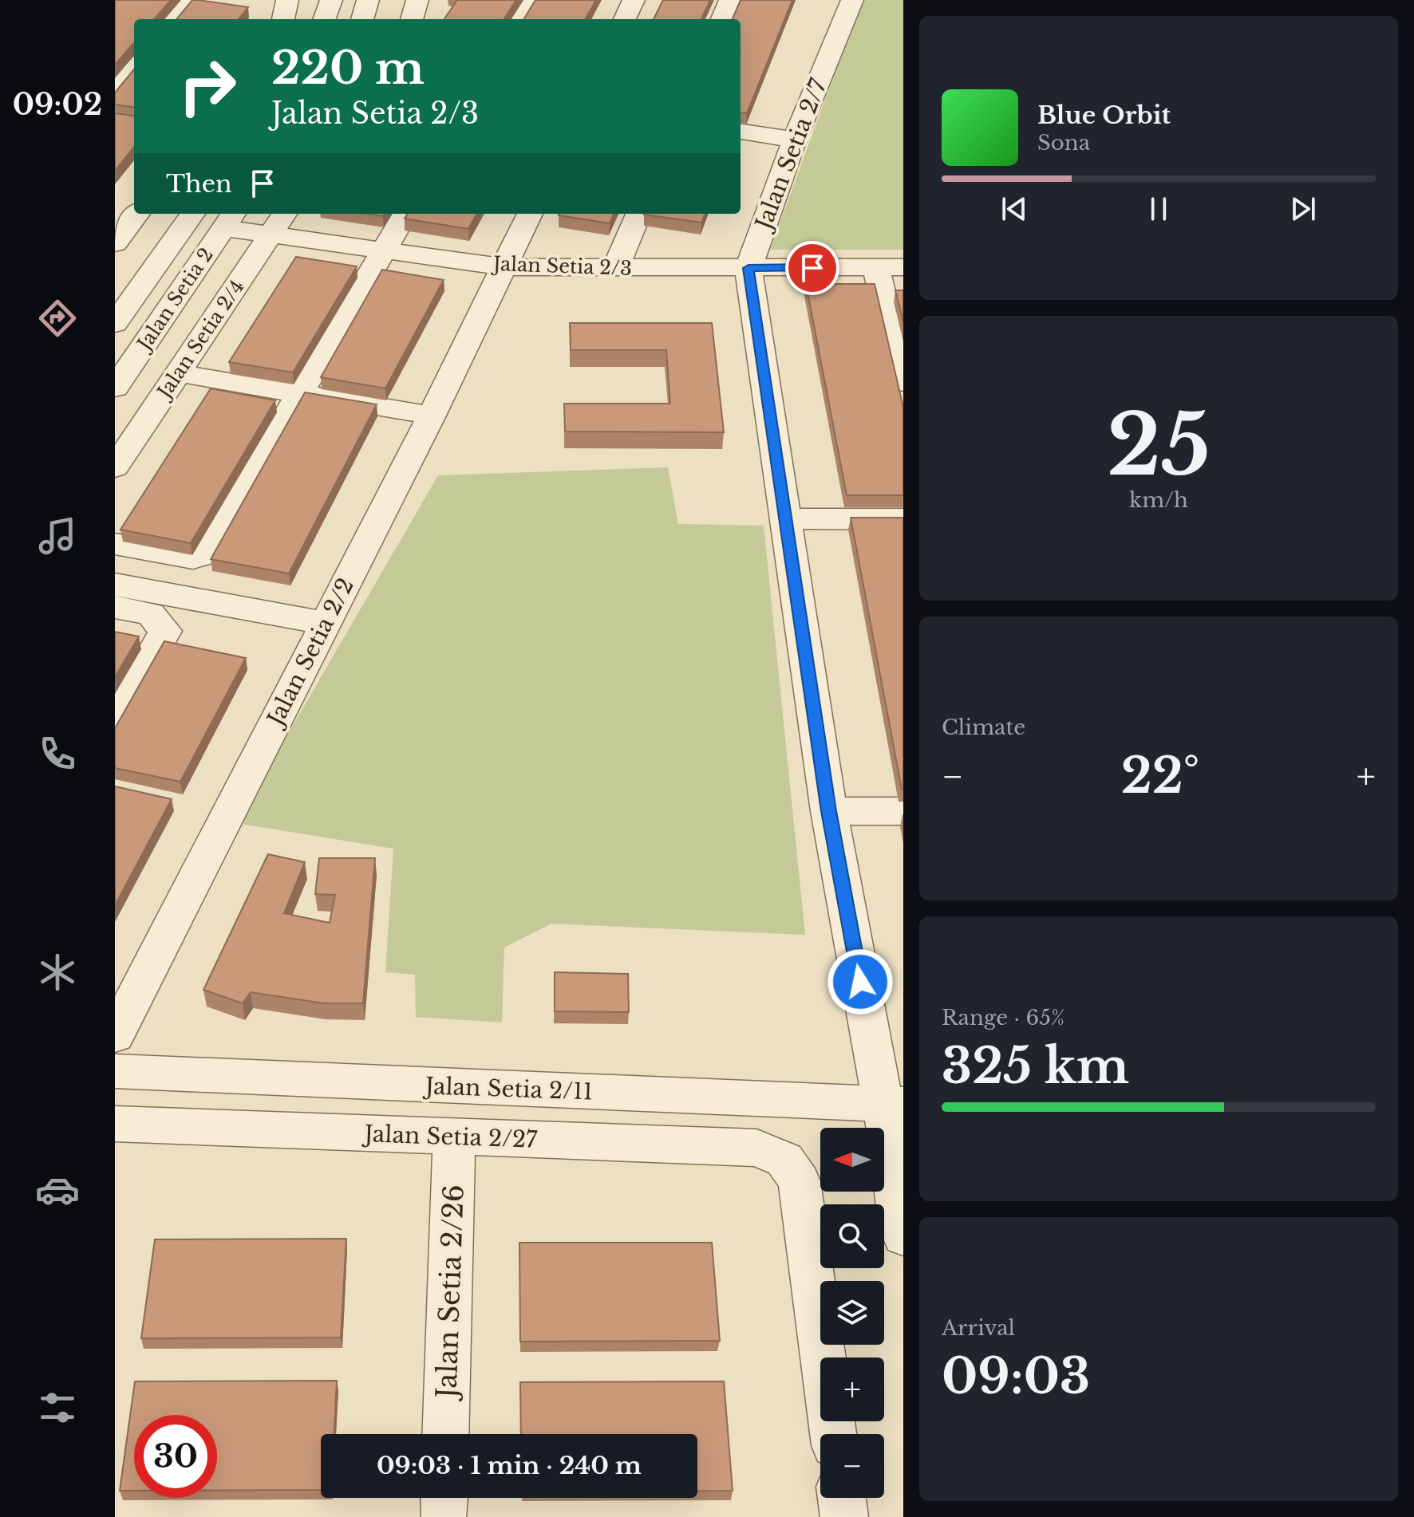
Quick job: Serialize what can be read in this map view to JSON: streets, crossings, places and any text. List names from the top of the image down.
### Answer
{
  "streets": {
    "street": [
      "Jalan Setia 2/7",
      "Jalan Setia 2/3",
      "Jalan Setia 2",
      "Jalan Setia 2/4",
      "Jalan Setia 2/2",
      "Jalan Setia 2/11",
      "Jalan Setia 2/27",
      "Jalan Setia 2/26"
    ]
  },
  "crossings": [
    ["Jalan Setia 2/7", "Jalan Setia 2/3"],
    ["Jalan Setia 2/7", "Jalan Setia 2/11"],
    ["Jalan Setia 2/3", "Jalan Setia 2"],
    ["Jalan Setia 2/3", "Jalan Setia 2/4"],
    ["Jalan Setia 2/3", "Jalan Setia 2/2"],
    ["Jalan Setia 2/27", "Jalan Setia 2/26"]
  ],
  "north": "left",
  "page": {
    "tabs": "09:02",
    "turn": ["220 m", "Jalan Setia 2/3"],
    "song": ["Blue Orbit", "Sona"],
    "then": "Then",
    "tile": [
      ["25", "km/h"],
      "Climate",
      ["Range · 65%", "325 km"],
      ["Arrival", "09:03"]
    ],
    "heat": ["−", "22°", "+"],
    "map_buttons": ["+", "−"],
    "limit": "30",
    "trip": "09:03 · 1 min · 240 m"
  }
}
